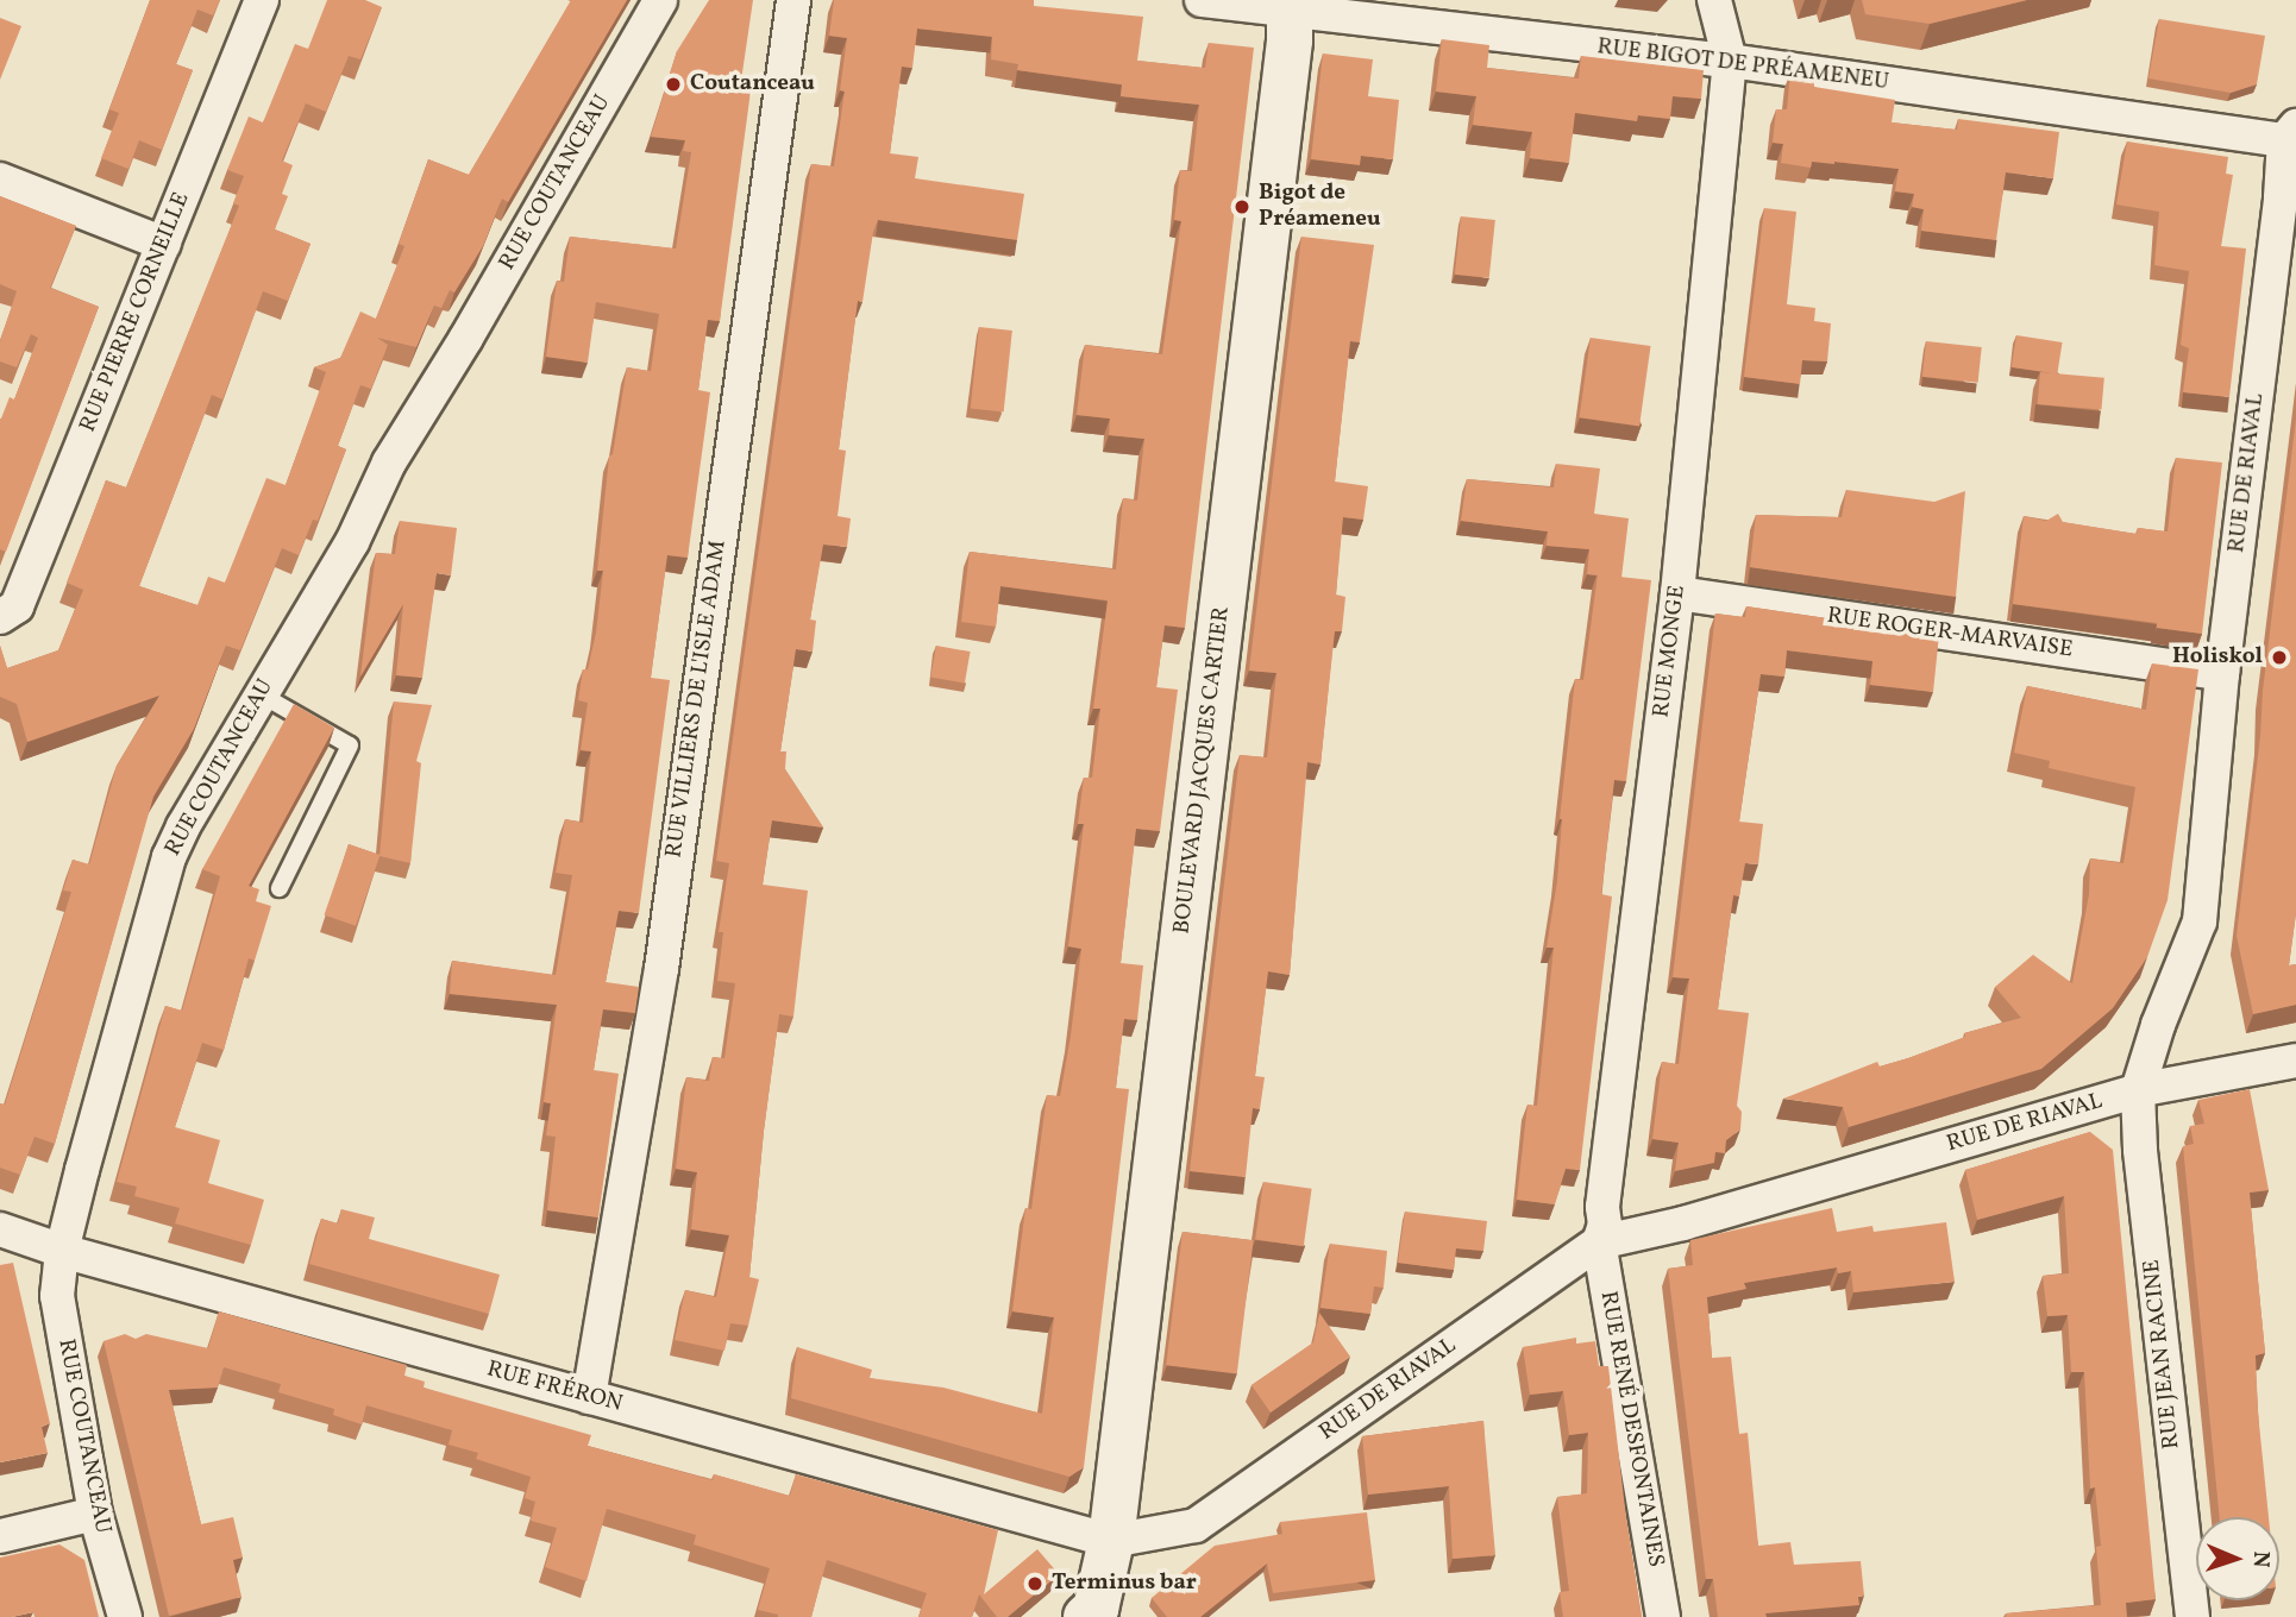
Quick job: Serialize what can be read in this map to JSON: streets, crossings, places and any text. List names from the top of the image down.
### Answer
{
  "streets": {
    "street": [
      "RUE BIGOT DE PRÉAMENEU",
      "RUE COUTANCEAU",
      "RUE PIERRE CORNEILLE",
      "RUE DE RIAVAL",
      "RUE ROGER-MARVAISE",
      "RUE MONGE",
      "RUE VILLIERS DE L'ISLE ADAM",
      "BOULEVARD JACQUES CARTIER",
      "RUE JEAN RACINE",
      "RUE FRÉRON",
      "RUE RENÉ DESFONTAINES"
    ]
  },
  "crossings": [
    ["RUE BIGOT DE PRÉAMENEU", "RUE DE RIAVAL"],
    ["RUE BIGOT DE PRÉAMENEU", "RUE MONGE"],
    ["RUE BIGOT DE PRÉAMENEU", "BOULEVARD JACQUES CARTIER"],
    ["RUE COUTANCEAU", "RUE FRÉRON"],
    ["RUE DE RIAVAL", "RUE ROGER-MARVAISE"],
    ["RUE DE RIAVAL", "RUE MONGE"],
    ["RUE DE RIAVAL", "BOULEVARD JACQUES CARTIER"],
    ["RUE DE RIAVAL", "RUE JEAN RACINE"],
    ["RUE DE RIAVAL", "RUE FRÉRON"],
    ["RUE DE RIAVAL", "RUE RENÉ DESFONTAINES"],
    ["RUE ROGER-MARVAISE", "RUE MONGE"],
    ["RUE MONGE", "RUE RENÉ DESFONTAINES"],
    ["RUE VILLIERS DE L'ISLE ADAM", "RUE FRÉRON"],
    ["BOULEVARD JACQUES CARTIER", "RUE FRÉRON"]
  ],
  "places": [
    "Coutanceau",
    "Bigot de Préameneu",
    "Holiskol",
    "Terminus bar"
  ],
  "north": "right"
}
